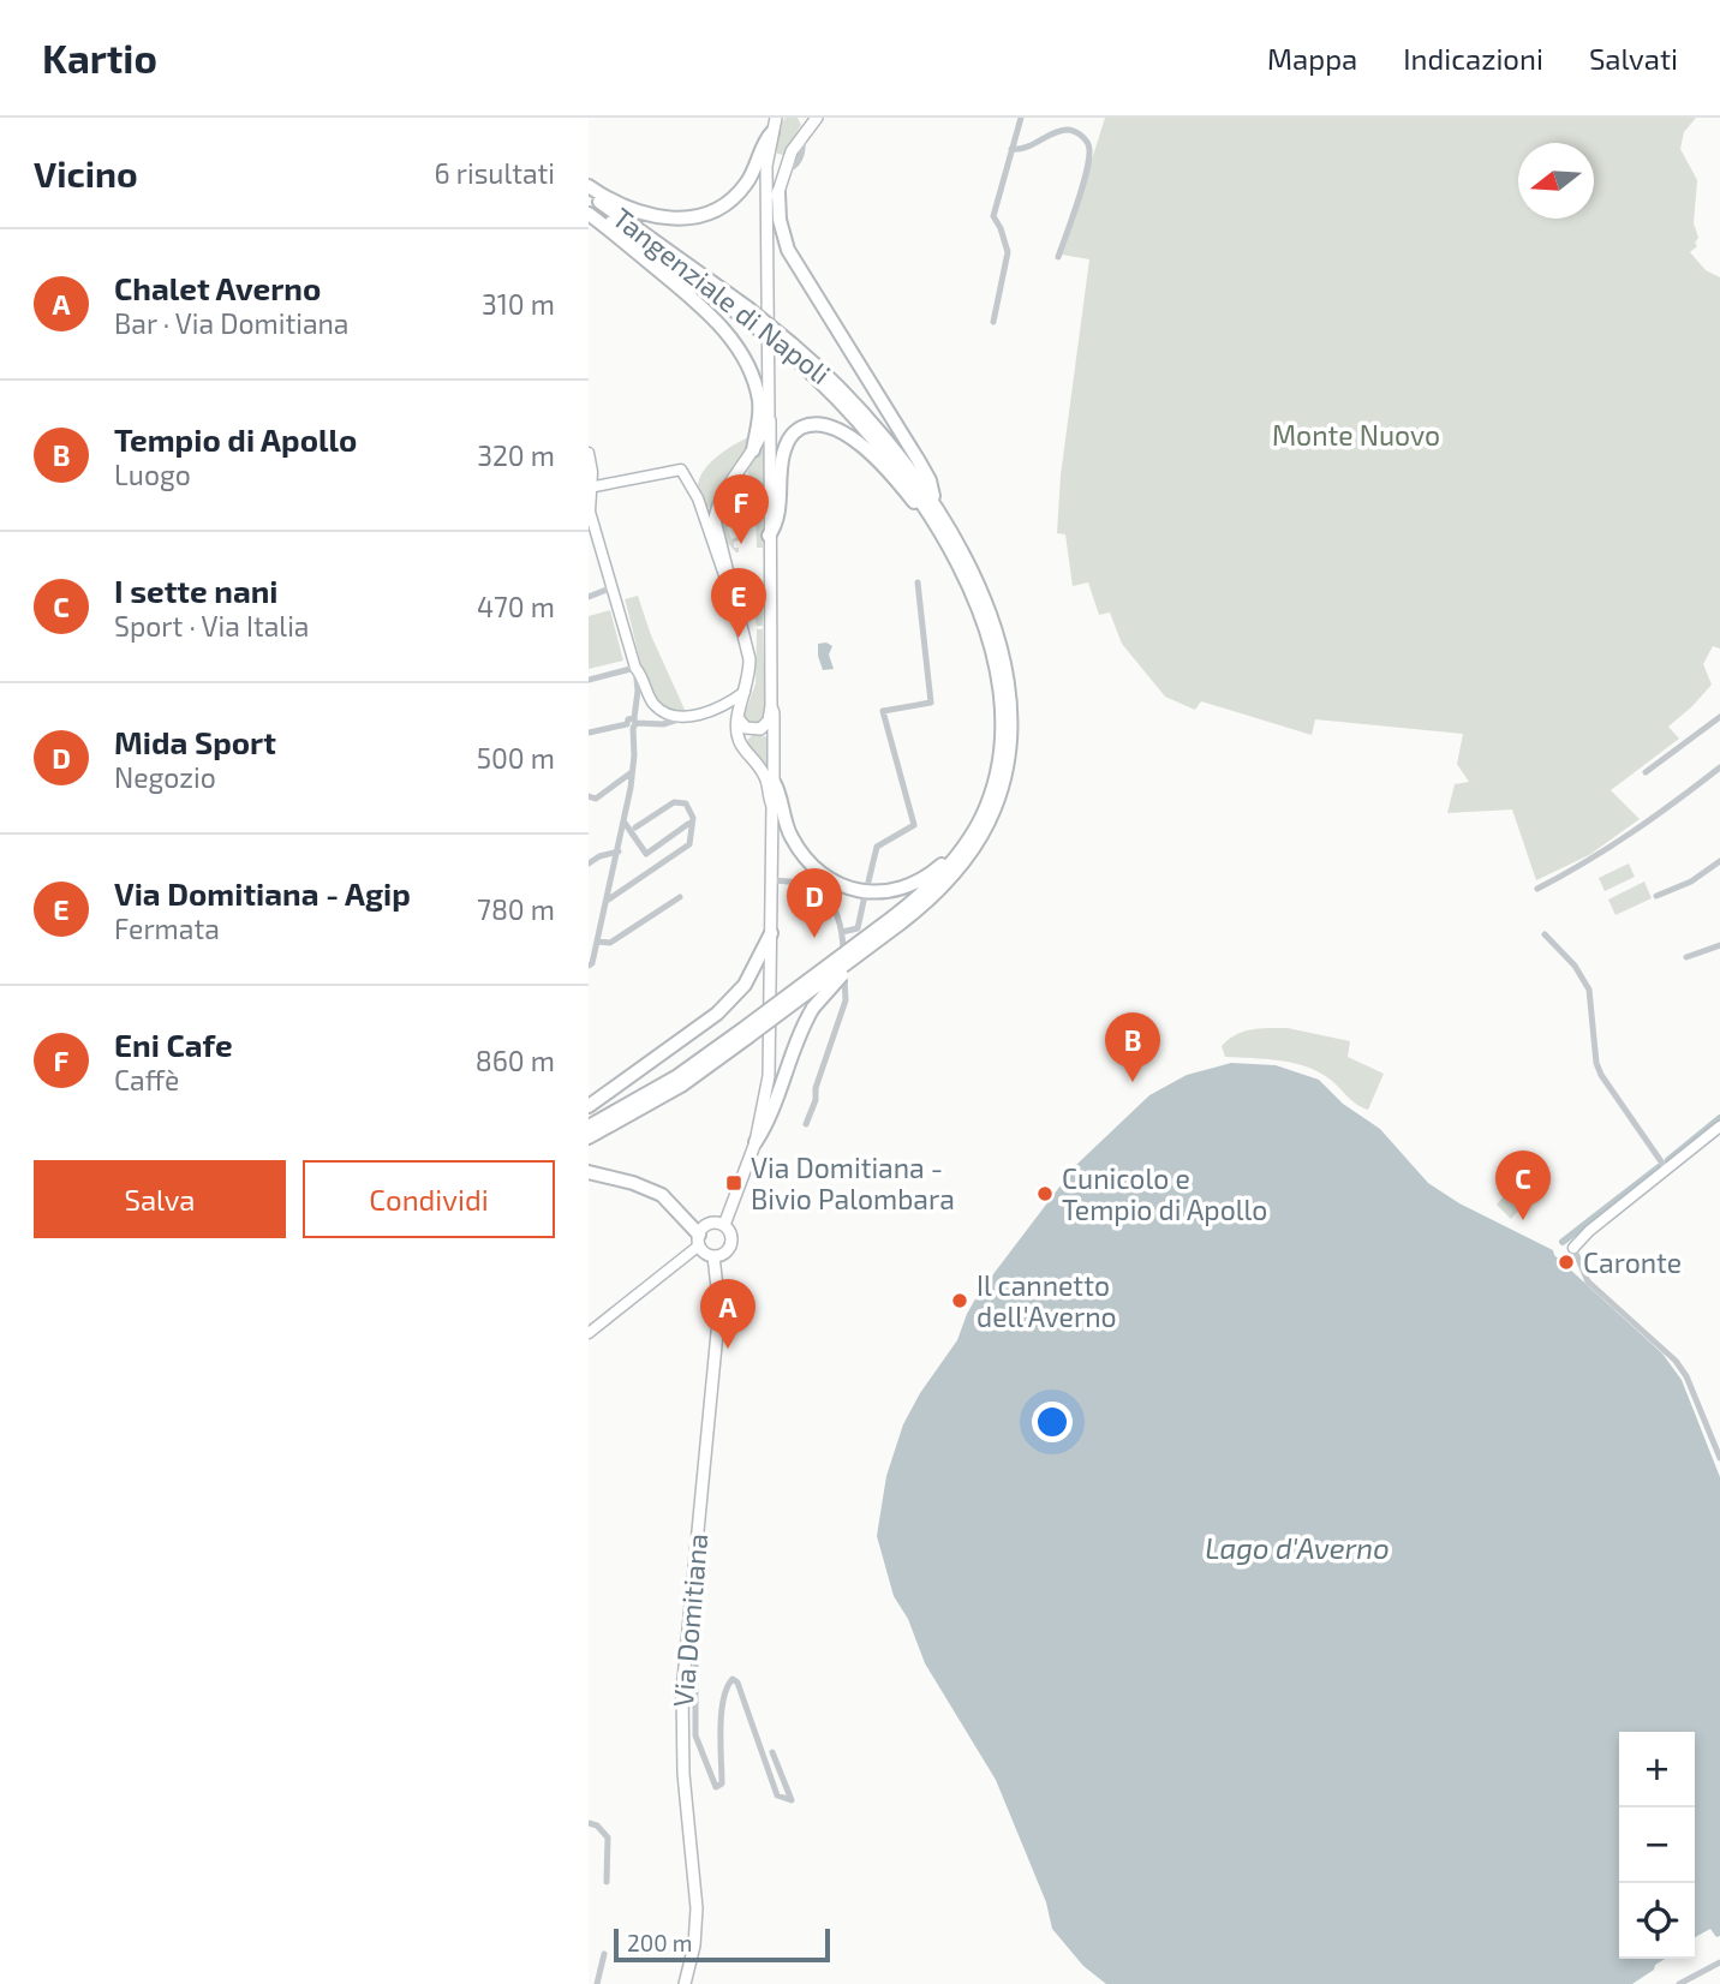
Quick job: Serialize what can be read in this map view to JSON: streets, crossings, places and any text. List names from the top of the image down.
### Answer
{
  "streets": {
    "highway": ["Tangenziale di Napoli"],
    "main road": ["Via Domitiana"]
  },
  "water": ["Lago d'Averno"],
  "parks": ["Monte Nuovo"],
  "places": {
    "transit": ["Via Domitiana - Bivio Palombara"],
    "other": ["Cunicolo e Tempio di Apollo", "Caronte", "Il cannetto dell'Averno"]
  },
  "scale_bar": "200 m",
  "north": "left",
  "page": {
    "header": "Kartio",
    "nav": ["Mappa", "Indicazioni", "Salvati"],
    "heading": ["Vicino", "6 risultati"],
    "list": [
      {
        "mark": "A",
        "name": "Chalet Averno",
        "note": "Bar · Via Domitiana",
        "value": "310 m"
      },
      {
        "mark": "B",
        "name": "Tempio di Apollo",
        "note": "Luogo",
        "value": "320 m"
      },
      {
        "mark": "C",
        "name": "I sette nani",
        "note": "Sport · Via Italia",
        "value": "470 m"
      },
      {
        "mark": "D",
        "name": "Mida Sport",
        "note": "Negozio",
        "value": "500 m"
      },
      {
        "mark": "E",
        "name": "Via Domitiana - Agip",
        "note": "Fermata",
        "value": "780 m"
      },
      {
        "mark": "F",
        "name": "Eni Cafe",
        "note": "Caffè",
        "value": "860 m"
      }
    ],
    "pins": [
      "F",
      "E",
      "D",
      "B",
      "C",
      "A"
    ],
    "buttons": ["Salva", "Condividi"],
    "map_buttons": ["+", "−"],
    "scale": "200 m"
  }
}
